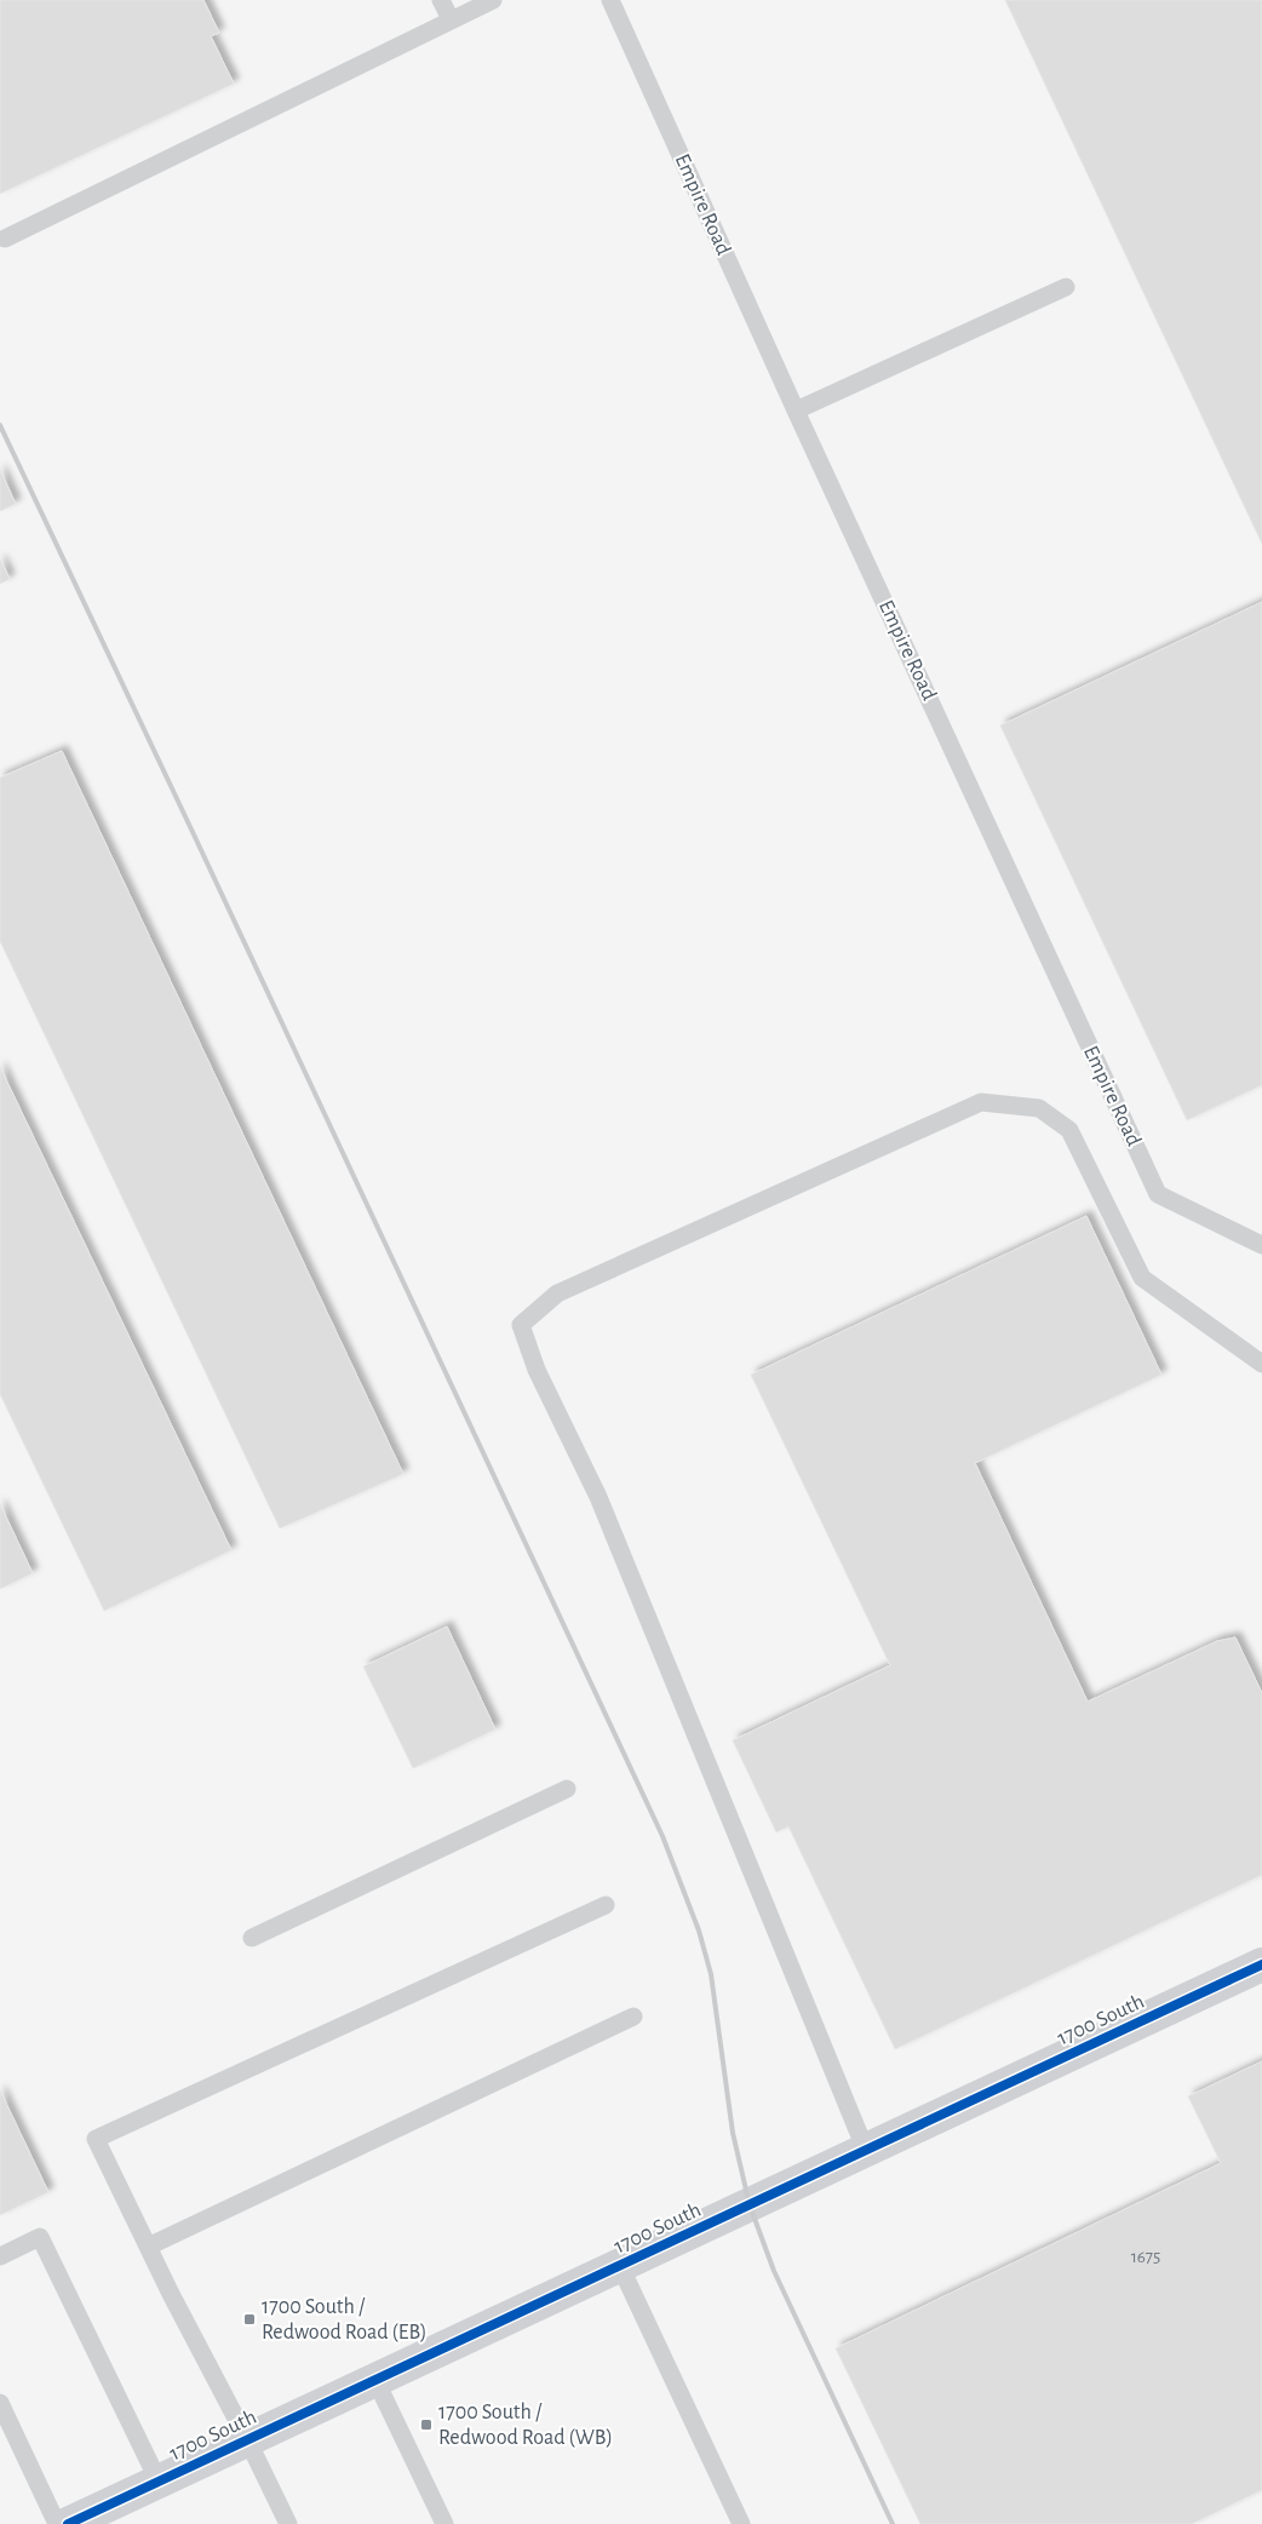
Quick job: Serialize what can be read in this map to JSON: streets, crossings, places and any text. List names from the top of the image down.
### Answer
{
  "streets": {
    "street": ["1700 South"],
    "lane": ["Empire Road"]
  },
  "places": {
    "transit": ["1700 South / Redwood Road (EB)", "1700 South / Redwood Road (WB)"]
  },
  "house_numbers": ["1675"]
}
